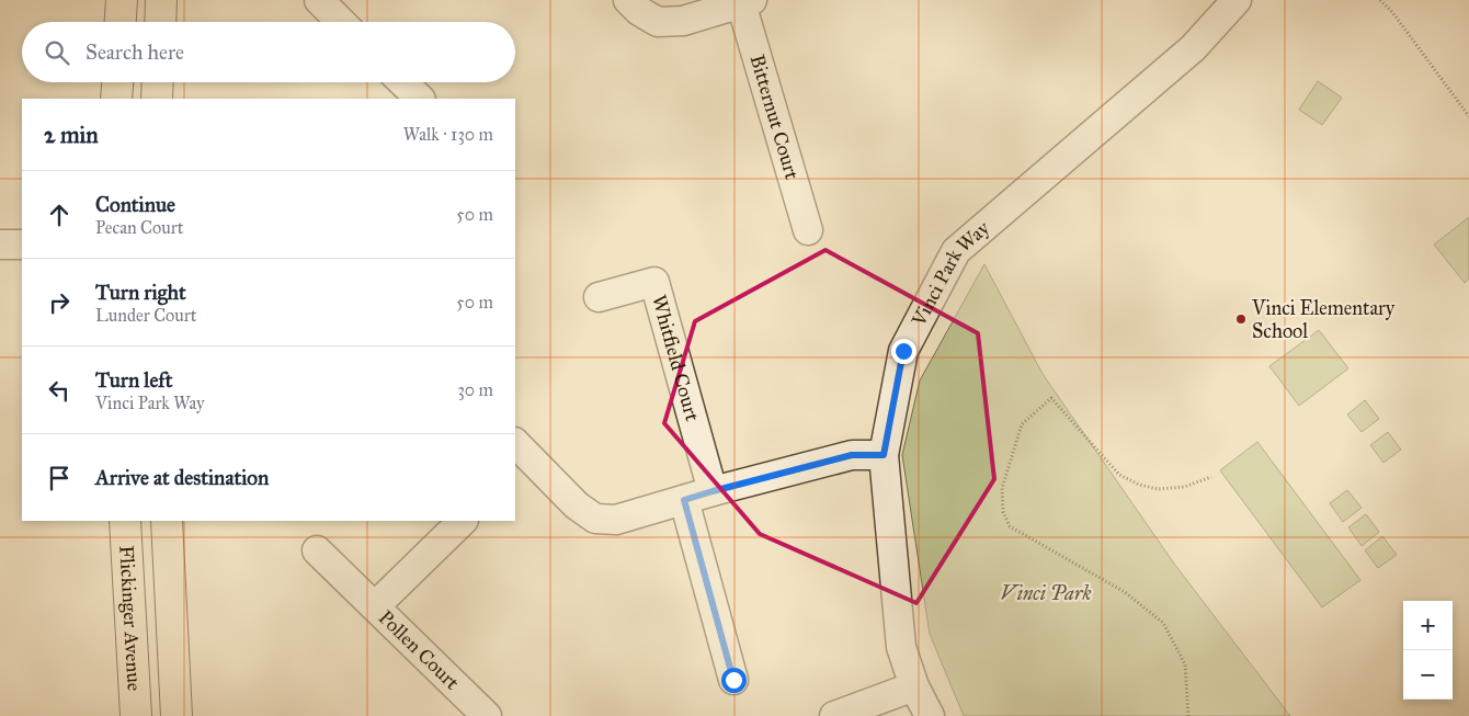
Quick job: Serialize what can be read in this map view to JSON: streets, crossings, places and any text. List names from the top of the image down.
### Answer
{
  "streets": {
    "main road": ["Flickinger Avenue"],
    "street": [
      "Bitternut Court",
      "Vinci Park Way",
      "Whitfield Court",
      "Pollen Court"
    ]
  },
  "parks": ["Vinci Park"],
  "places": ["Vinci Elementary School"],
  "page": {
    "search": "Search here",
    "heading": ["2 min", "Walk · 130 m"],
    "list": [
      ["Continue", "Pecan Court", "50 m"],
      ["Turn right", "Lunder Court", "50 m"],
      ["Turn left", "Vinci Park Way", "30 m"],
      "Arrive at destination"
    ],
    "map_buttons": ["+", "−"]
  }
}
